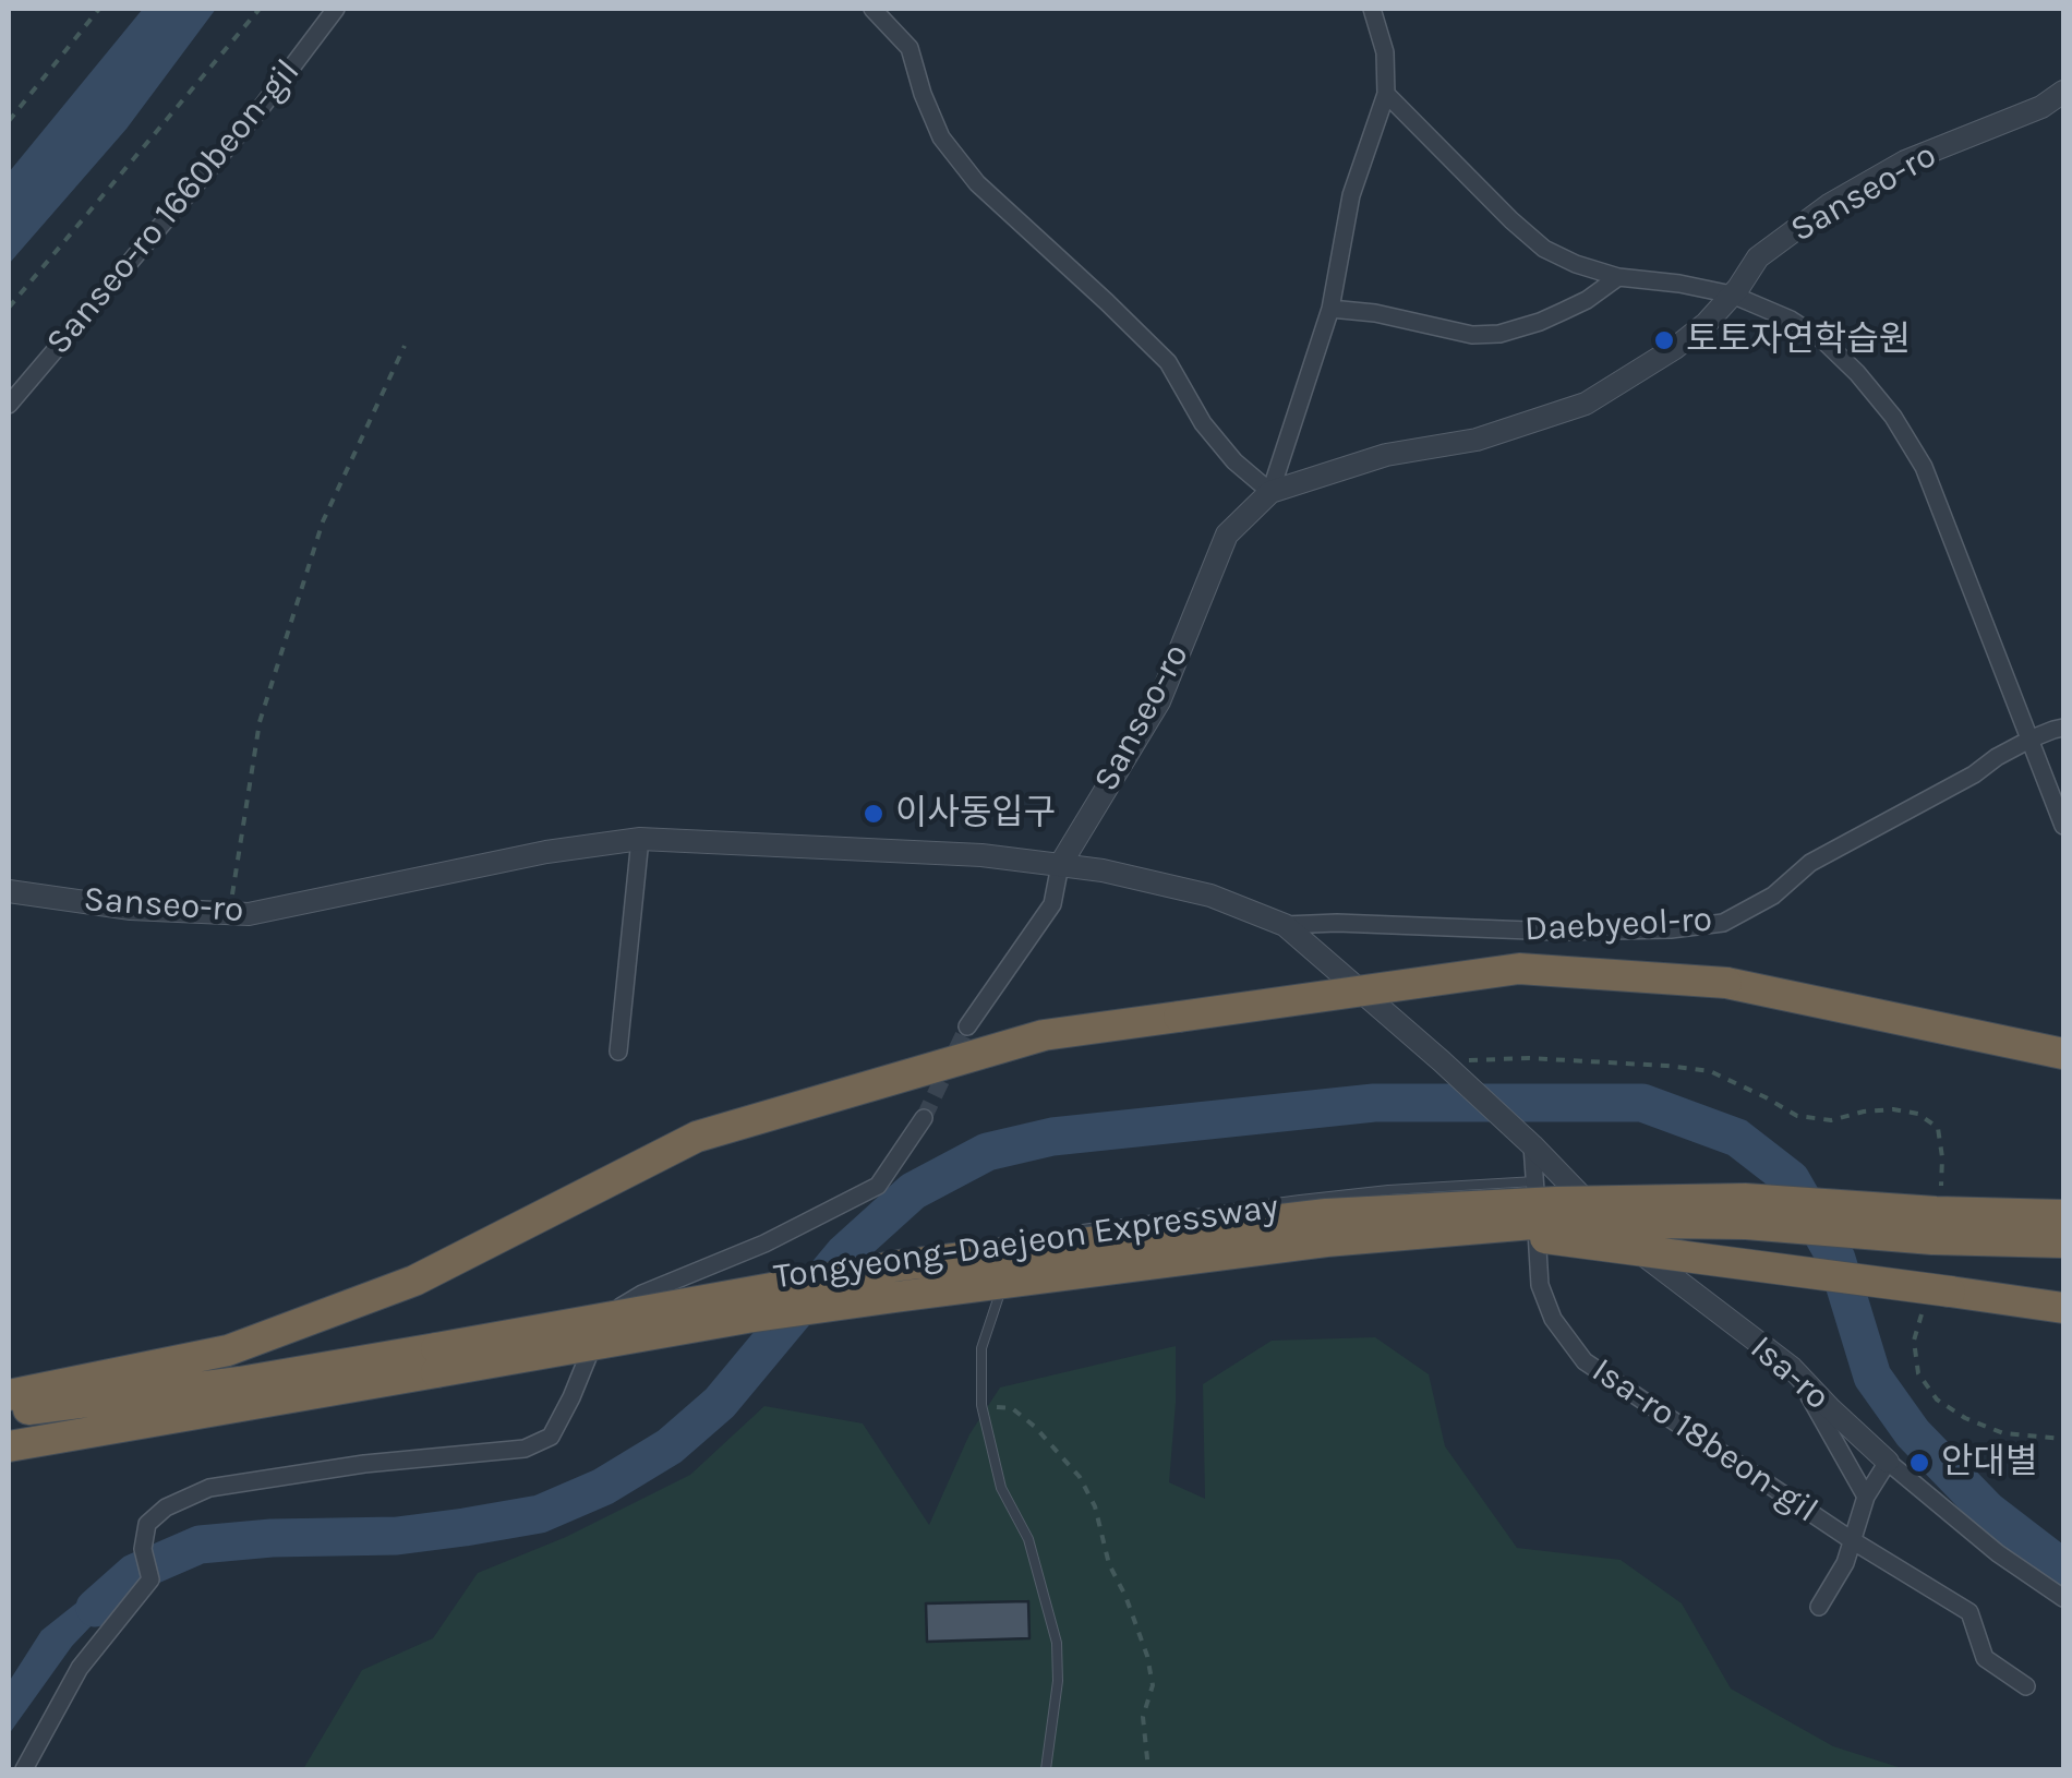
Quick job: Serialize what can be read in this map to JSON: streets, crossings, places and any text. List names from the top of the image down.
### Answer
{
  "streets": {
    "highway": ["Tongyeong–Daejeon Expressway"],
    "street": [
      "Sanseo-ro",
      "Sanseo-ro 1660beon-gil",
      "Daebyeol-ro",
      "Isa-ro",
      "Isa-ro 18beon-gil"
    ]
  },
  "crossings": [
    ["Daebyeol-ro", "Isa-ro"],
    ["Isa-ro", "Isa-ro 18beon-gil"]
  ],
  "places": ["토토자연학습원", "이사동입구", "안대별"]
}
